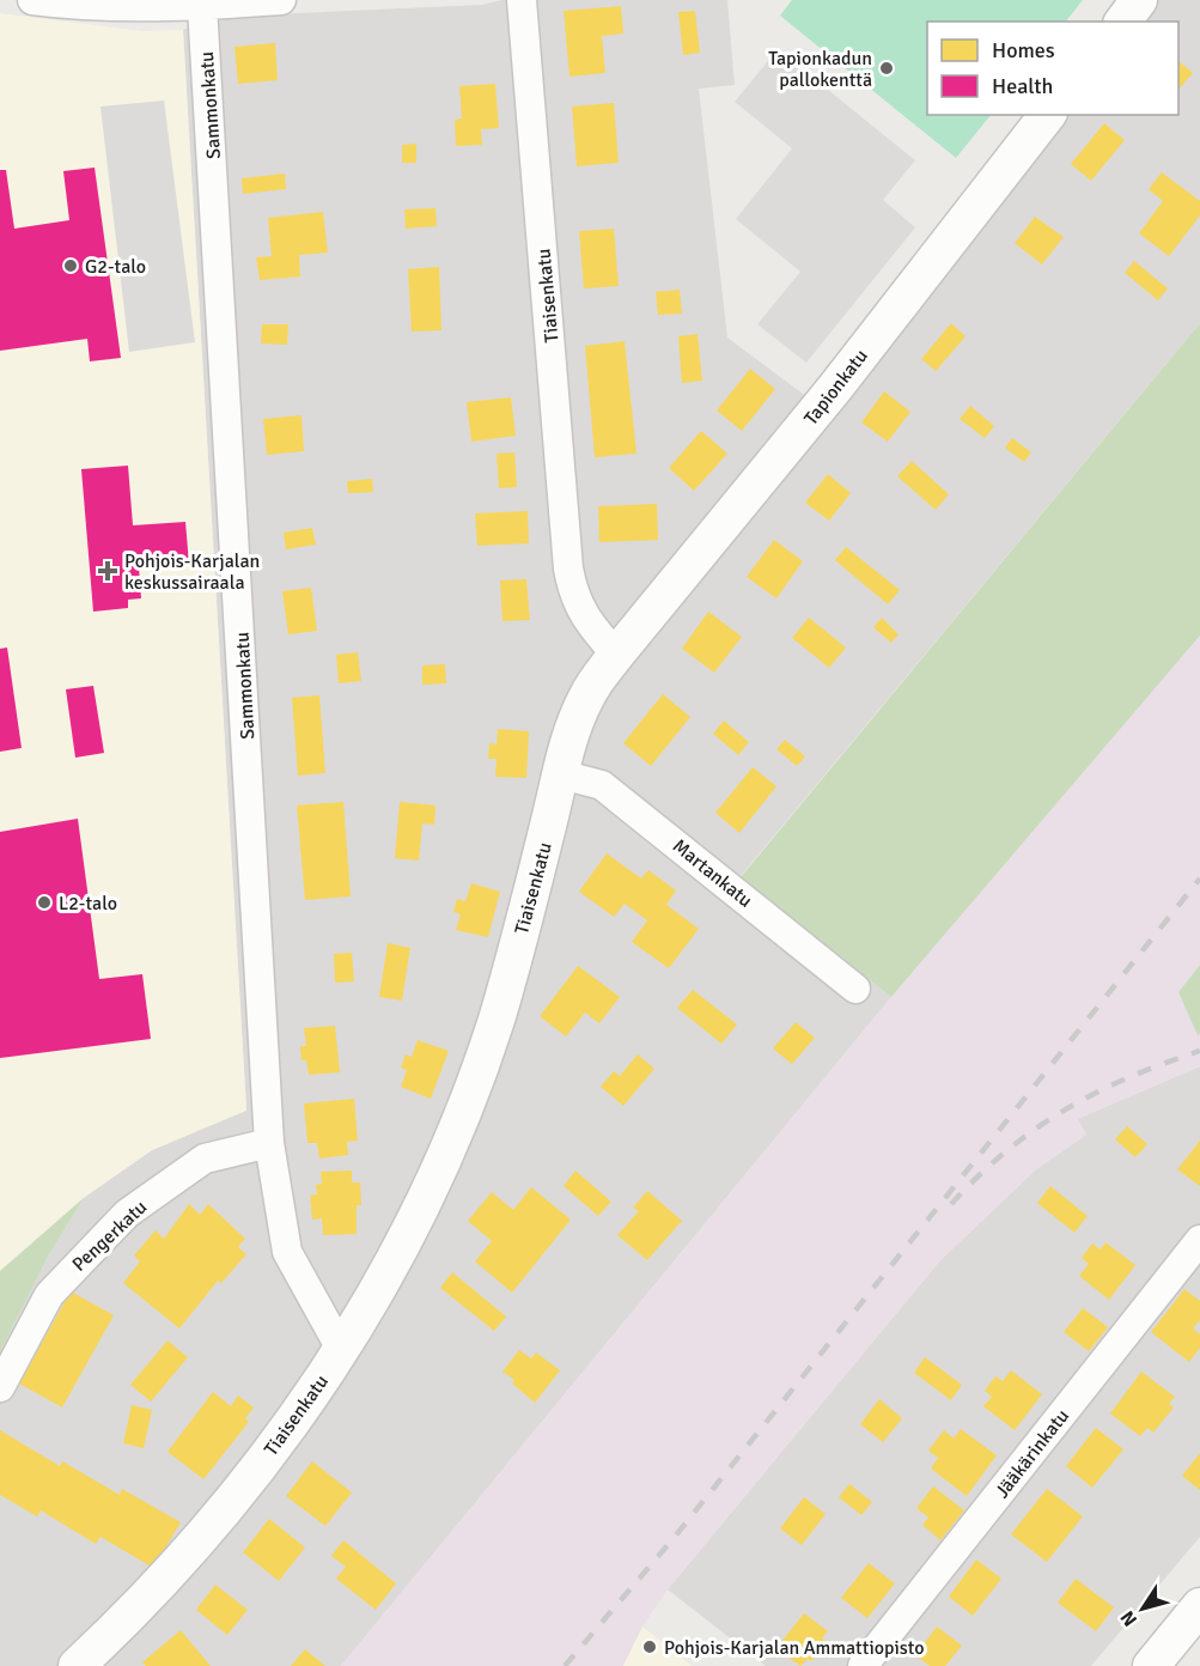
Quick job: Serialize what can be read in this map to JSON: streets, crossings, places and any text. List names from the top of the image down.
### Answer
{
  "streets": {
    "street": [
      "Sammonkatu",
      "Tiaisenkatu",
      "Tapionkatu",
      "Martankatu",
      "Pengerkatu",
      "Jääkärinkatu"
    ]
  },
  "crossings": [
    ["Sammonkatu", "Tiaisenkatu"],
    ["Sammonkatu", "Pengerkatu"],
    ["Tiaisenkatu", "Tapionkatu"],
    ["Tiaisenkatu", "Martankatu"]
  ],
  "places": {
    "other": [
      "Tapionkadun pallokenttä",
      "G2-talo",
      "L2-talo",
      "Pohjois-Karjalan Ammattiopisto"
    ],
    "health": ["Pohjois-Karjalan keskussairaala"]
  },
  "legend": ["Homes", "Health"],
  "north": "bottom left"
}
